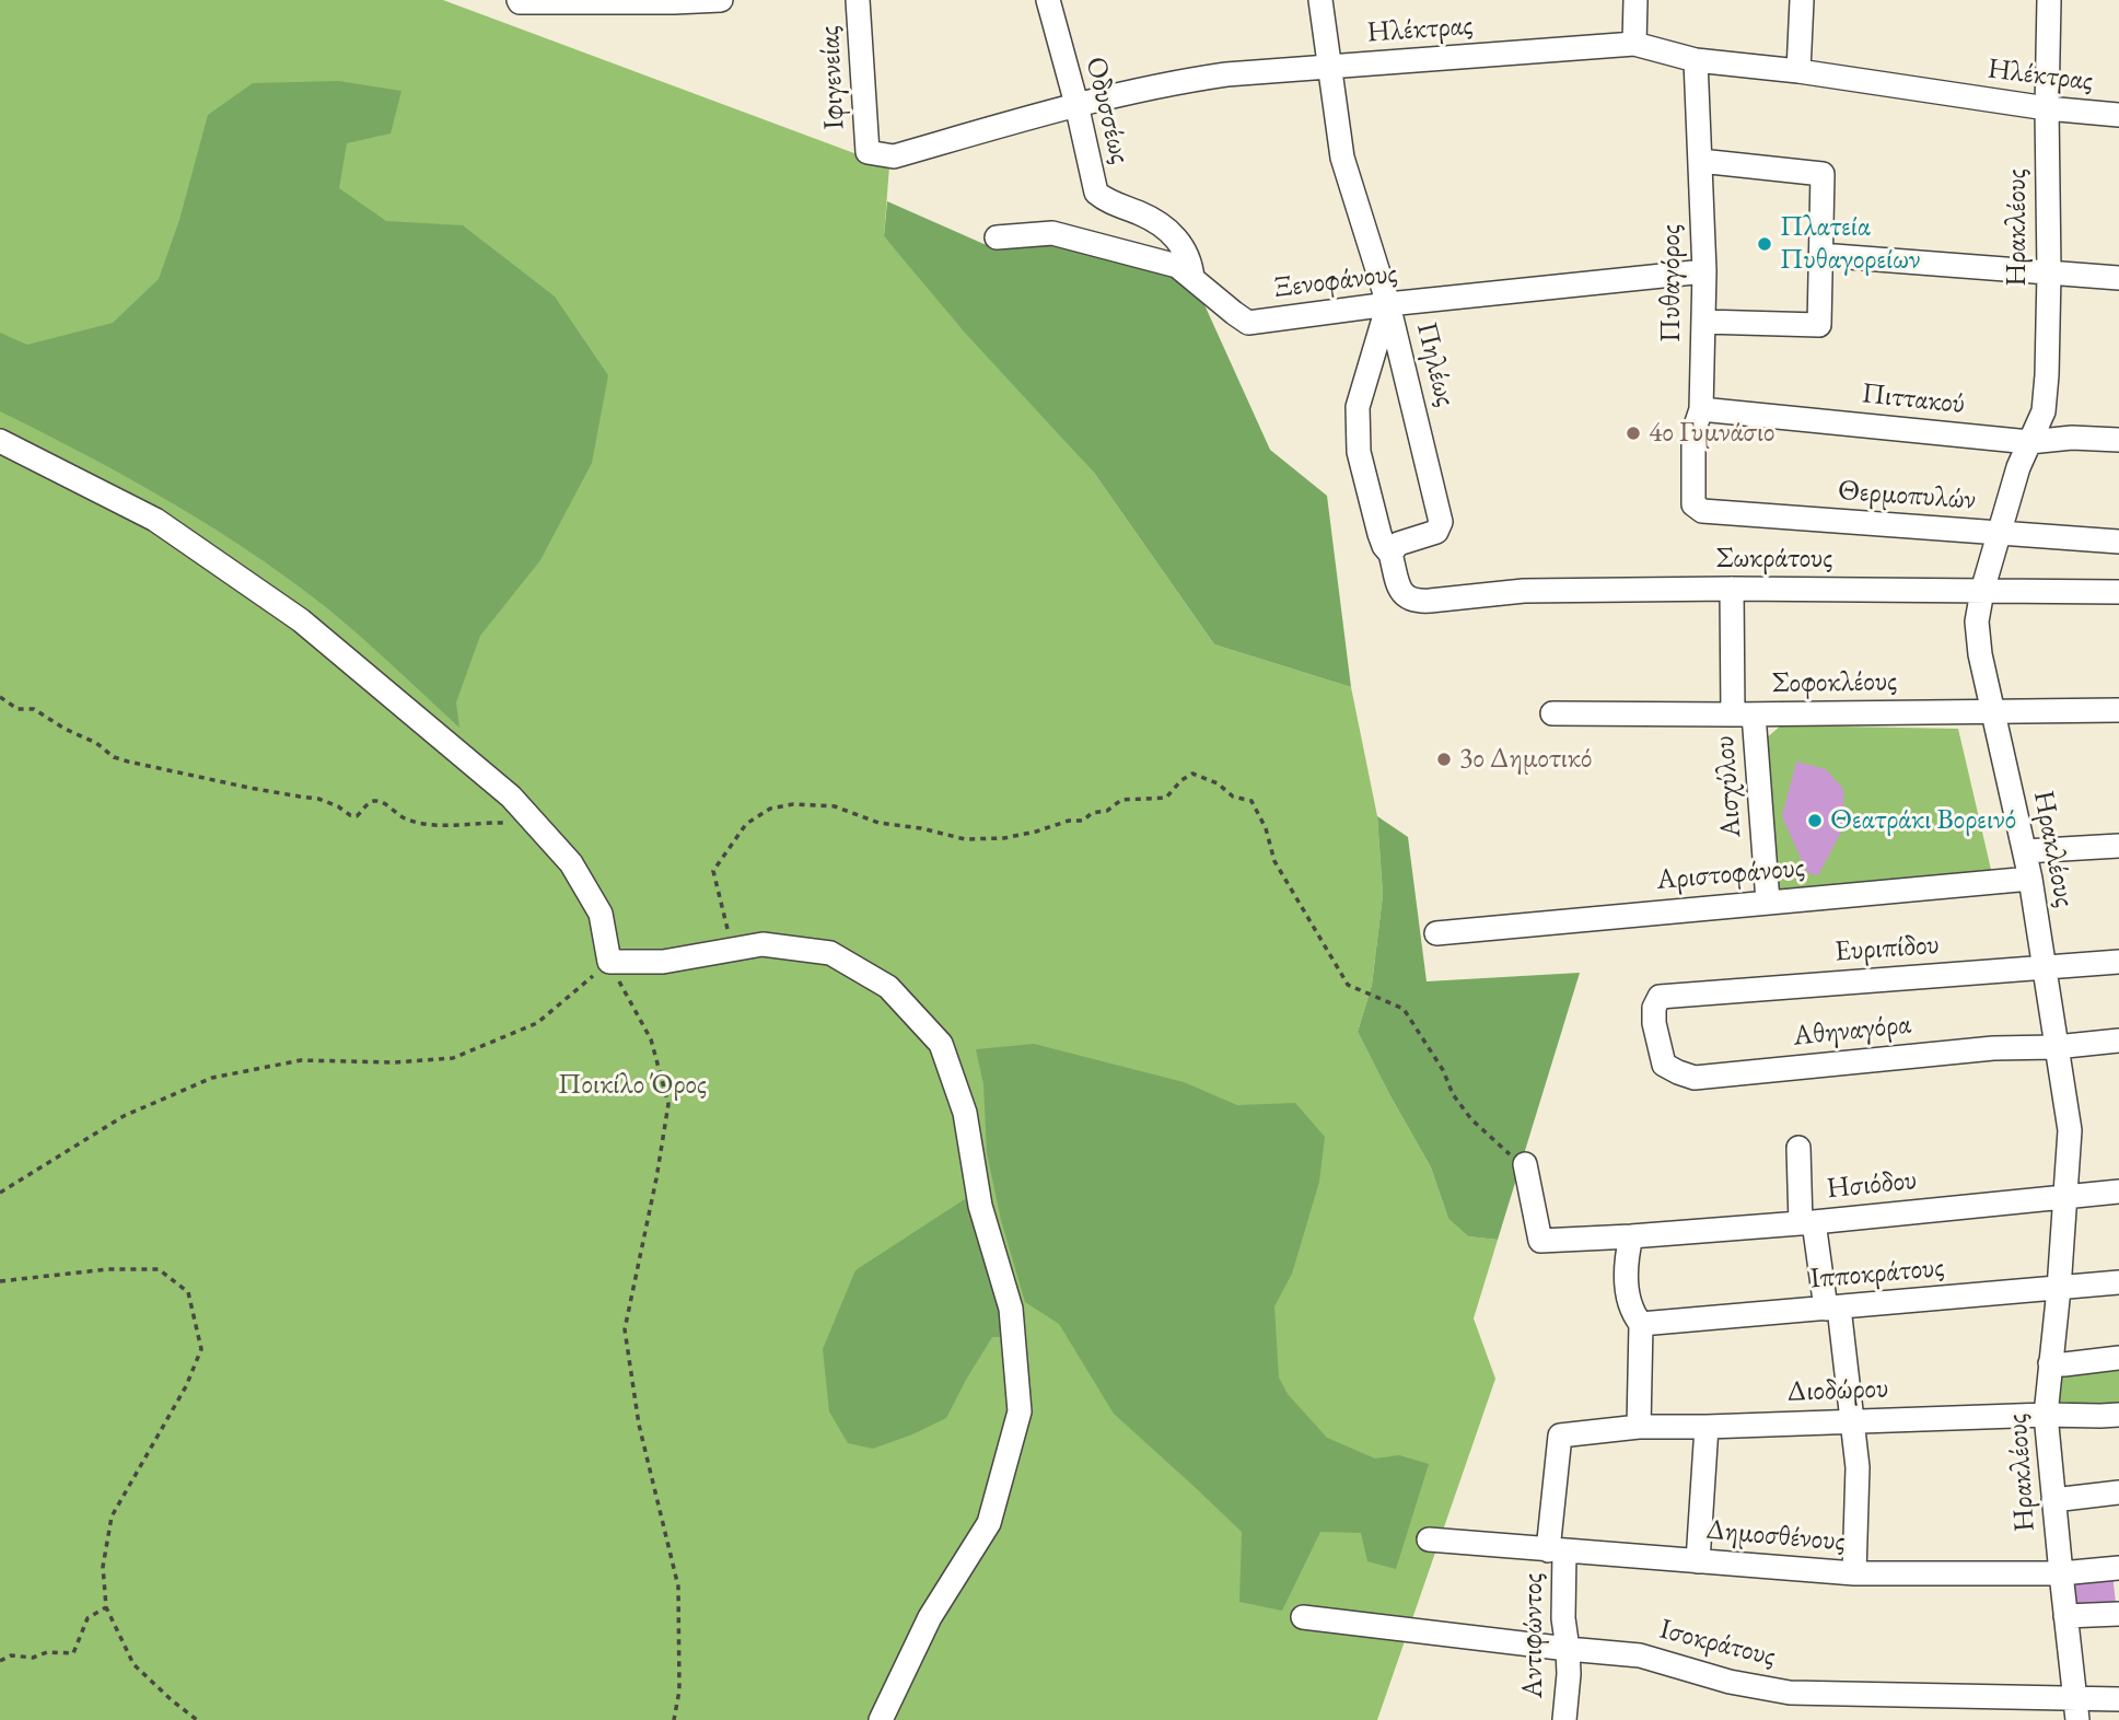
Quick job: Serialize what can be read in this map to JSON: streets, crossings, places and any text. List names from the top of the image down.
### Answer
{
  "streets": {
    "street": [
      "Ηλέκτρας",
      "Ιφιγενείας",
      "Οδυσσέως",
      "Ηρακλέους",
      "Ξενοφάνους",
      "Πυθαγόρος",
      "Πηλέως",
      "Πιττακού",
      "Θερμοπυλών",
      "Σωκράτους",
      "Σοφοκλέους",
      "Αισχύλου",
      "Αριστοφάνους",
      "Ευριπίδου",
      "Αθηναγόρα",
      "Ησιόδου",
      "Ιπποκράτους",
      "Διοδώρου",
      "Δημοσθένους",
      "Αντιφώντος",
      "Ισοκράτους"
    ]
  },
  "crossings": [
    ["Ηλέκτρας", "Ιφιγενείας"],
    ["Ηλέκτρας", "Οδυσσέως"],
    ["Ηλέκτρας", "Ηρακλέους"],
    ["Ηλέκτρας", "Πυθαγόρος"],
    ["Ηλέκτρας", "Πηλέως"],
    ["Οδυσσέως", "Ξενοφάνους"],
    ["Ηρακλέους", "Πιττακού"],
    ["Ηρακλέους", "Θερμοπυλών"],
    ["Ηρακλέους", "Σωκράτους"],
    ["Ηρακλέους", "Σοφοκλέους"],
    ["Ηρακλέους", "Αριστοφάνους"],
    ["Ηρακλέους", "Ευριπίδου"],
    ["Ηρακλέους", "Αθηναγόρα"],
    ["Ηρακλέους", "Ησιόδου"],
    ["Ηρακλέους", "Ιπποκράτους"],
    ["Ηρακλέους", "Διοδώρου"],
    ["Ηρακλέους", "Δημοσθένους"],
    ["Ηρακλέους", "Ισοκράτους"],
    ["Ξενοφάνους", "Πυθαγόρος"],
    ["Ξενοφάνους", "Πηλέως"],
    ["Πυθαγόρος", "Πιττακού"],
    ["Πυθαγόρος", "Θερμοπυλών"],
    ["Πηλέως", "Σωκράτους"],
    ["Σωκράτους", "Αισχύλου"],
    ["Σοφοκλέους", "Αισχύλου"],
    ["Αισχύλου", "Αριστοφάνους"],
    ["Ευριπίδου", "Αθηναγόρα"],
    ["Διοδώρου", "Αντιφώντος"],
    ["Δημοσθένους", "Αντιφώντος"],
    ["Αντιφώντος", "Ισοκράτους"]
  ],
  "parks": ["Ποικίλο Όρος"],
  "places": [
    "Πλατεία Πυθαγορείων",
    "4ο Γυμνάσιο",
    "3ο Δημοτικό",
    "Θεατράκι Βορεινό"
  ]
}
